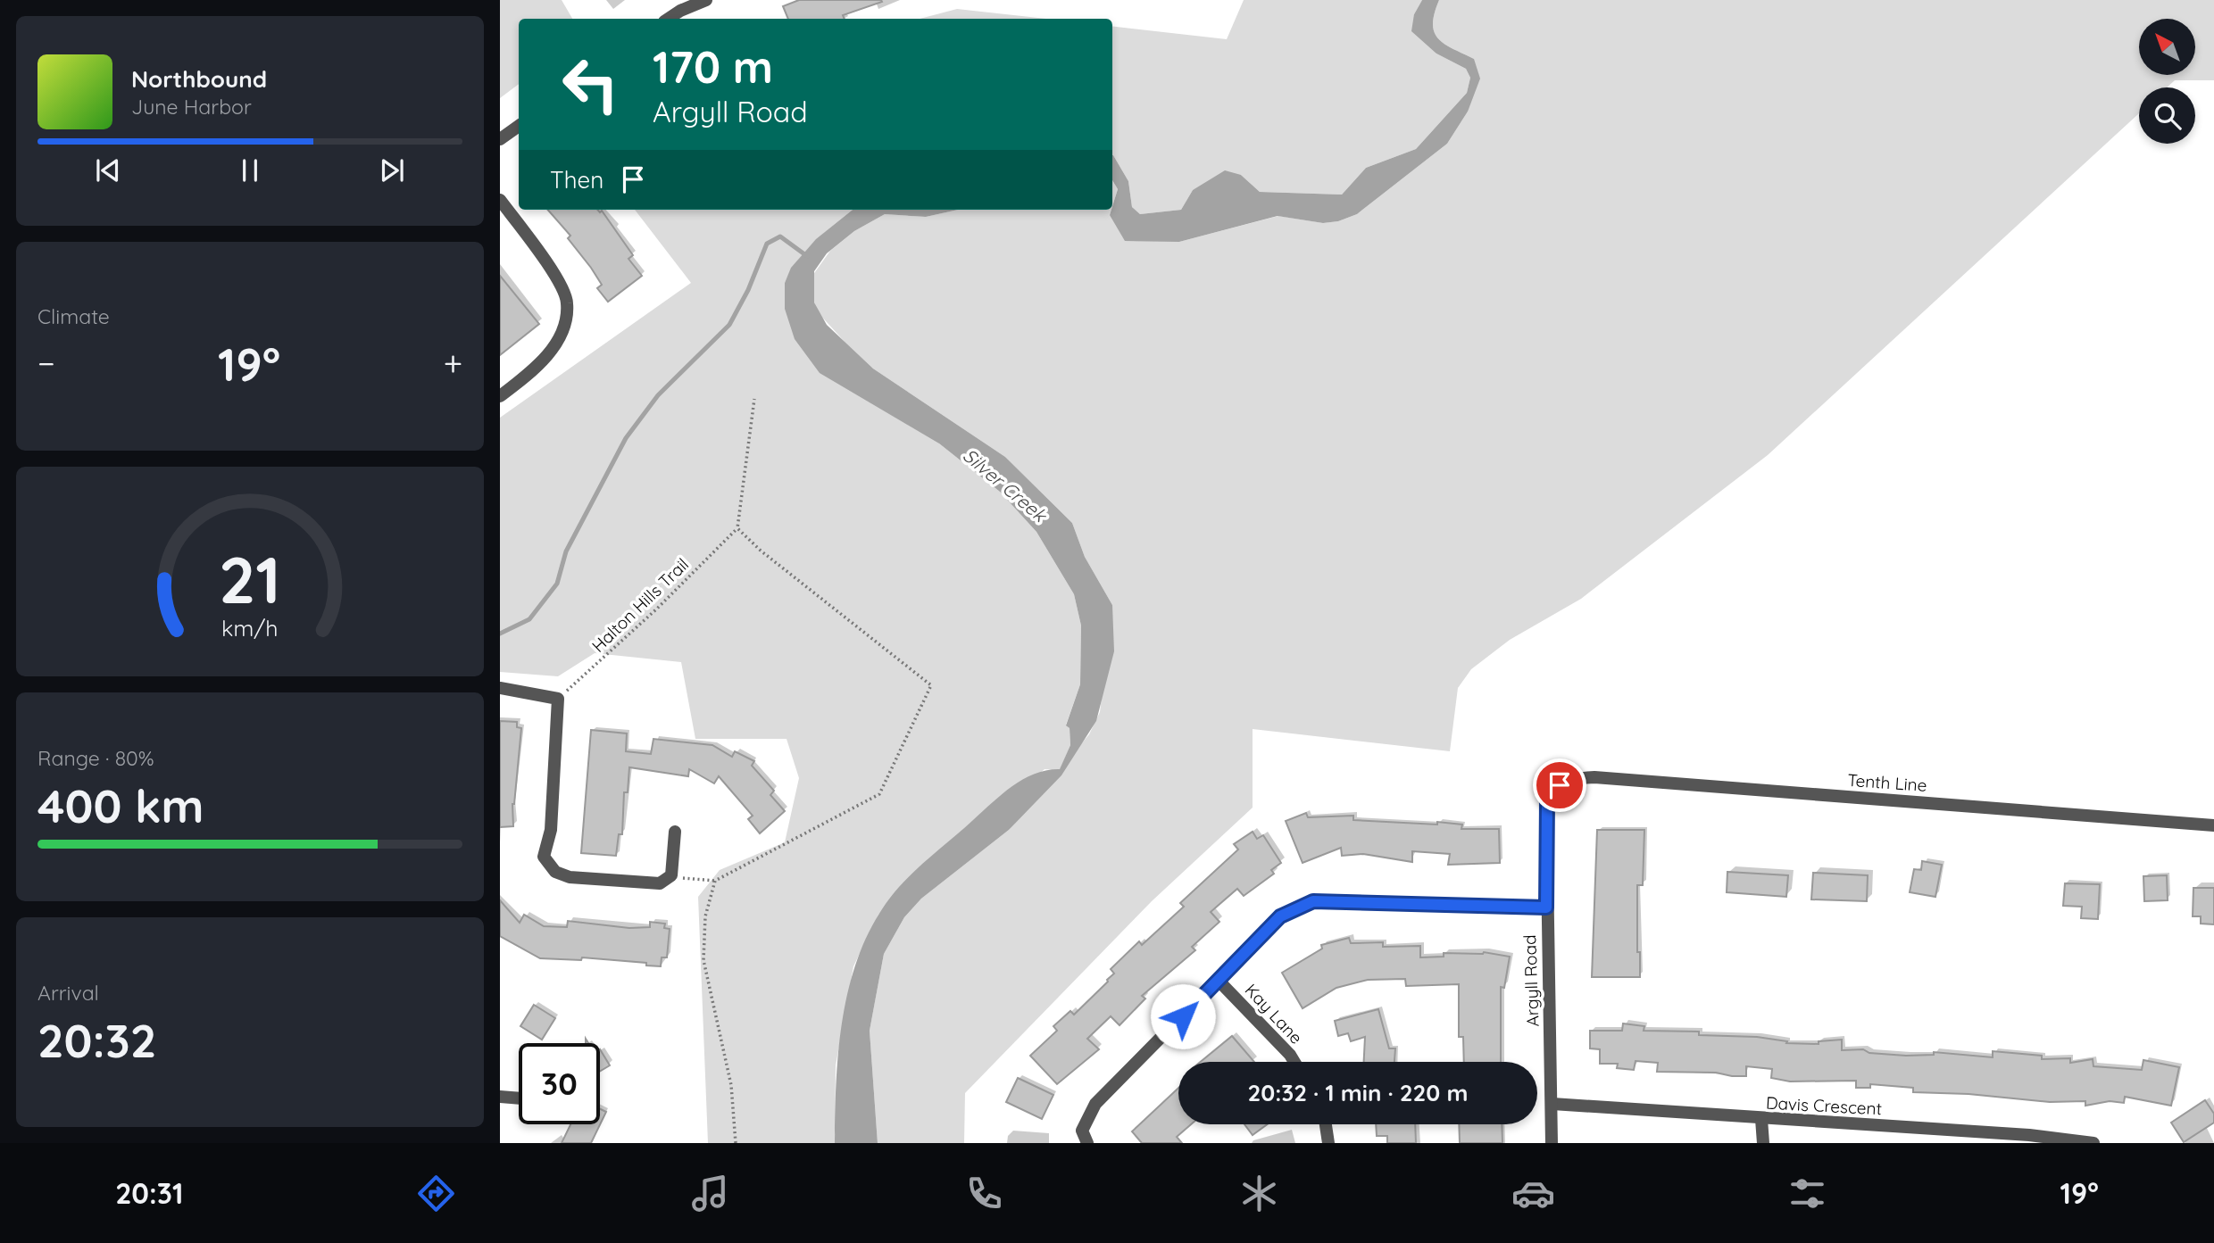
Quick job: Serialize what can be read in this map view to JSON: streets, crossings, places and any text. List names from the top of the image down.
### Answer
{
  "streets": {
    "street": [
      "Tenth Line",
      "Argyll Road",
      "Kay Lane",
      "Davis Crescent"
    ],
    "path": ["Halton Hills Trail"]
  },
  "crossings": [
    ["Tenth Line", "Argyll Road"],
    ["Argyll Road", "Davis Crescent"]
  ],
  "water": ["Silver Creek"],
  "north": "top left",
  "page": {
    "turn": ["170 m", "Argyll Road"],
    "song": ["Northbound", "June Harbor"],
    "then": "Then",
    "tile": [
      "Climate",
      ["Range · 80%", "400 km"],
      ["Arrival", "20:32"]
    ],
    "heat": ["−", "19°", "+"],
    "limit": "30",
    "trip": "20:32 · 1 min · 220 m",
    "tabs": ["20:31", "19°"],
    "gauge": ["21", "km/h"]
  }
}
